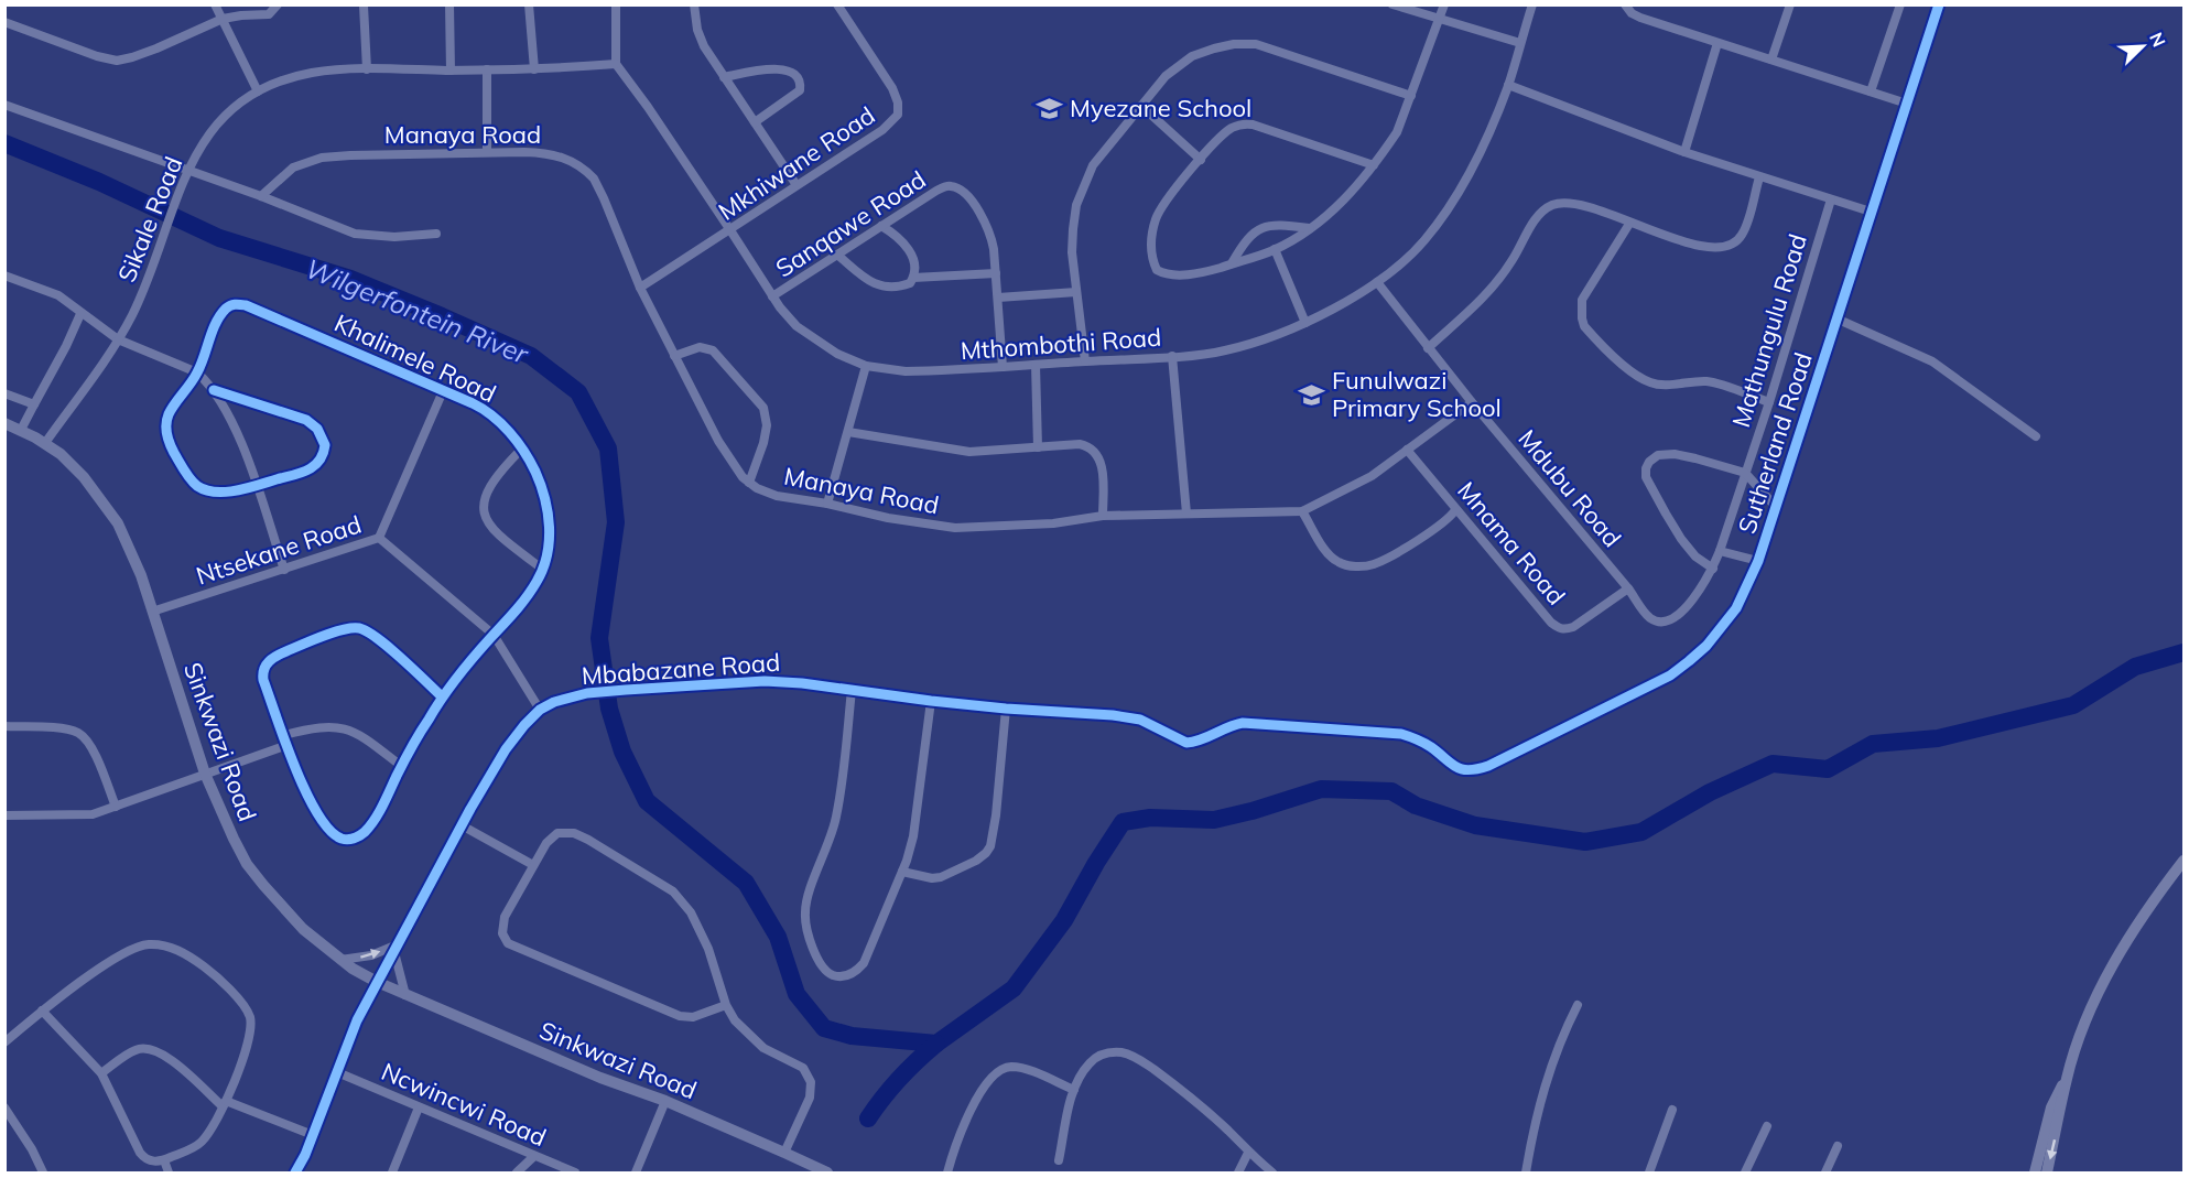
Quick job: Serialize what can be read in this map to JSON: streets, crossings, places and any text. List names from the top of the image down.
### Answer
{
  "streets": {
    "street": [
      "Manaya Road",
      "Mkhiwane Road",
      "Sikale Road",
      "Sanqawe Road",
      "Mathungulu Road",
      "Mthombothi Road",
      "Khalimele Road",
      "Sutherland Road",
      "Mdubu Road",
      "Mnama Road",
      "Ntsekane Road",
      "Mbabazane Road",
      "Sinkwazi Road",
      "Ncwincwi Road"
    ]
  },
  "crossings": [
    ["Manaya Road", "Mkhiwane Road"],
    ["Manaya Road", "Mdubu Road"],
    ["Manaya Road", "Mnama Road"],
    ["Mkhiwane Road", "Mthombothi Road"],
    ["Sikale Road", "Mthombothi Road"],
    ["Sikale Road", "Sinkwazi Road"],
    ["Sanqawe Road", "Mthombothi Road"],
    ["Mathungulu Road", "Mdubu Road"],
    ["Mthombothi Road", "Mdubu Road"],
    ["Khalimele Road", "Ntsekane Road"],
    ["Sutherland Road", "Mbabazane Road"],
    ["Mdubu Road", "Mnama Road"],
    ["Ntsekane Road", "Mbabazane Road"],
    ["Ntsekane Road", "Sinkwazi Road"],
    ["Mbabazane Road", "Sinkwazi Road"],
    ["Mbabazane Road", "Ncwincwi Road"]
  ],
  "water": ["Wilgerfontein River"],
  "places": {
    "school or university": ["Myezane School", "Funulwazi Primary School"]
  },
  "north": "top right"
}
